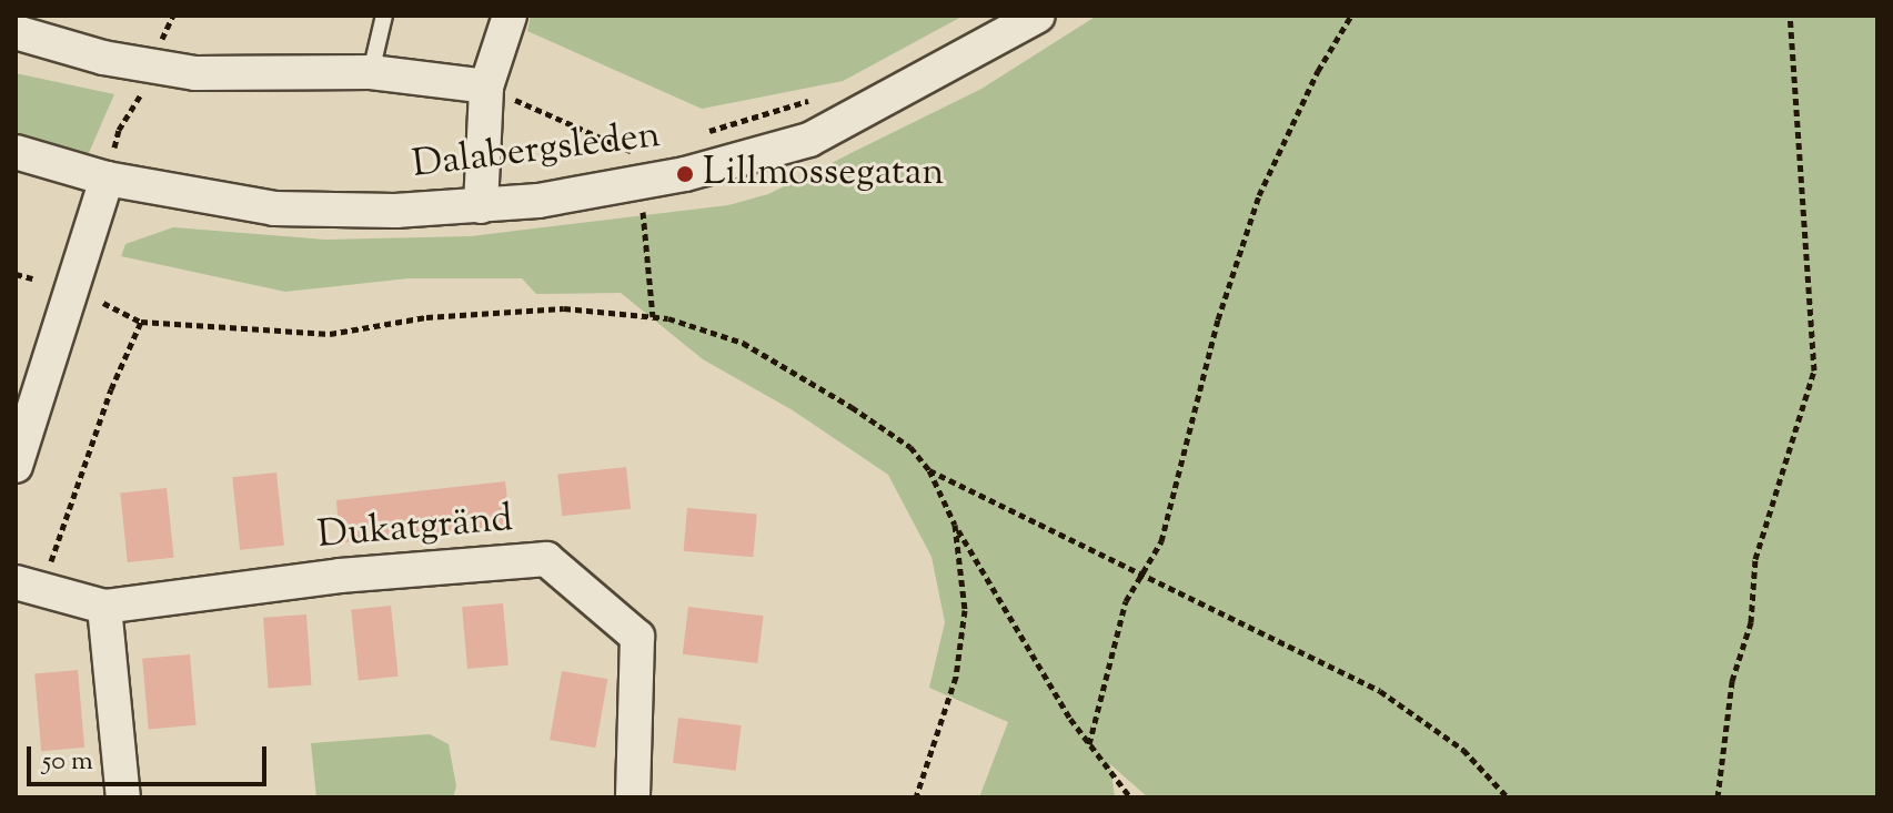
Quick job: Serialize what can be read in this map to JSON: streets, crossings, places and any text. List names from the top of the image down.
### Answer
{
  "streets": {
    "street": ["Dalabergsleden", "Dukatgränd"]
  },
  "places": ["Lillmossegatan"],
  "scale_bar": "50 m"
}
